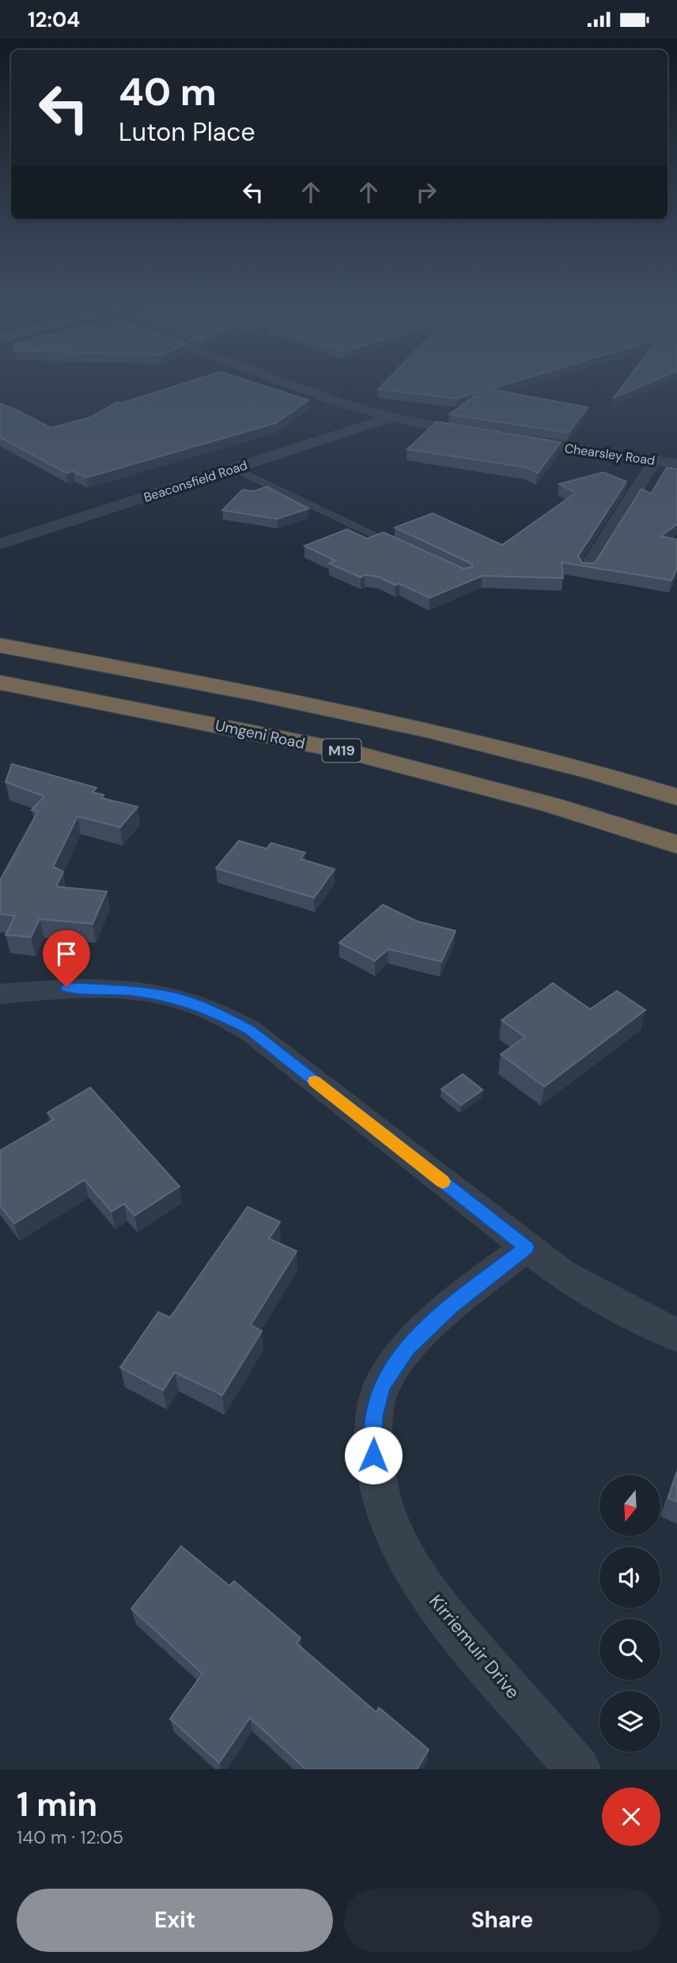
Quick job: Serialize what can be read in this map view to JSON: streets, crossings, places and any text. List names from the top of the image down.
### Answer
{
  "streets": {
    "highway": ["Umgeni Road", "M19"],
    "street": ["Chearsley Road", "Beaconsfield Road", "Kirriemuir Drive"]
  },
  "north": "bottom",
  "page": {
    "status": "12:04",
    "turn": ["40 m", "Luton Place"],
    "heading": ["1 min", "140 m · 12:05"],
    "buttons": ["Exit", "Share"]
  }
}
